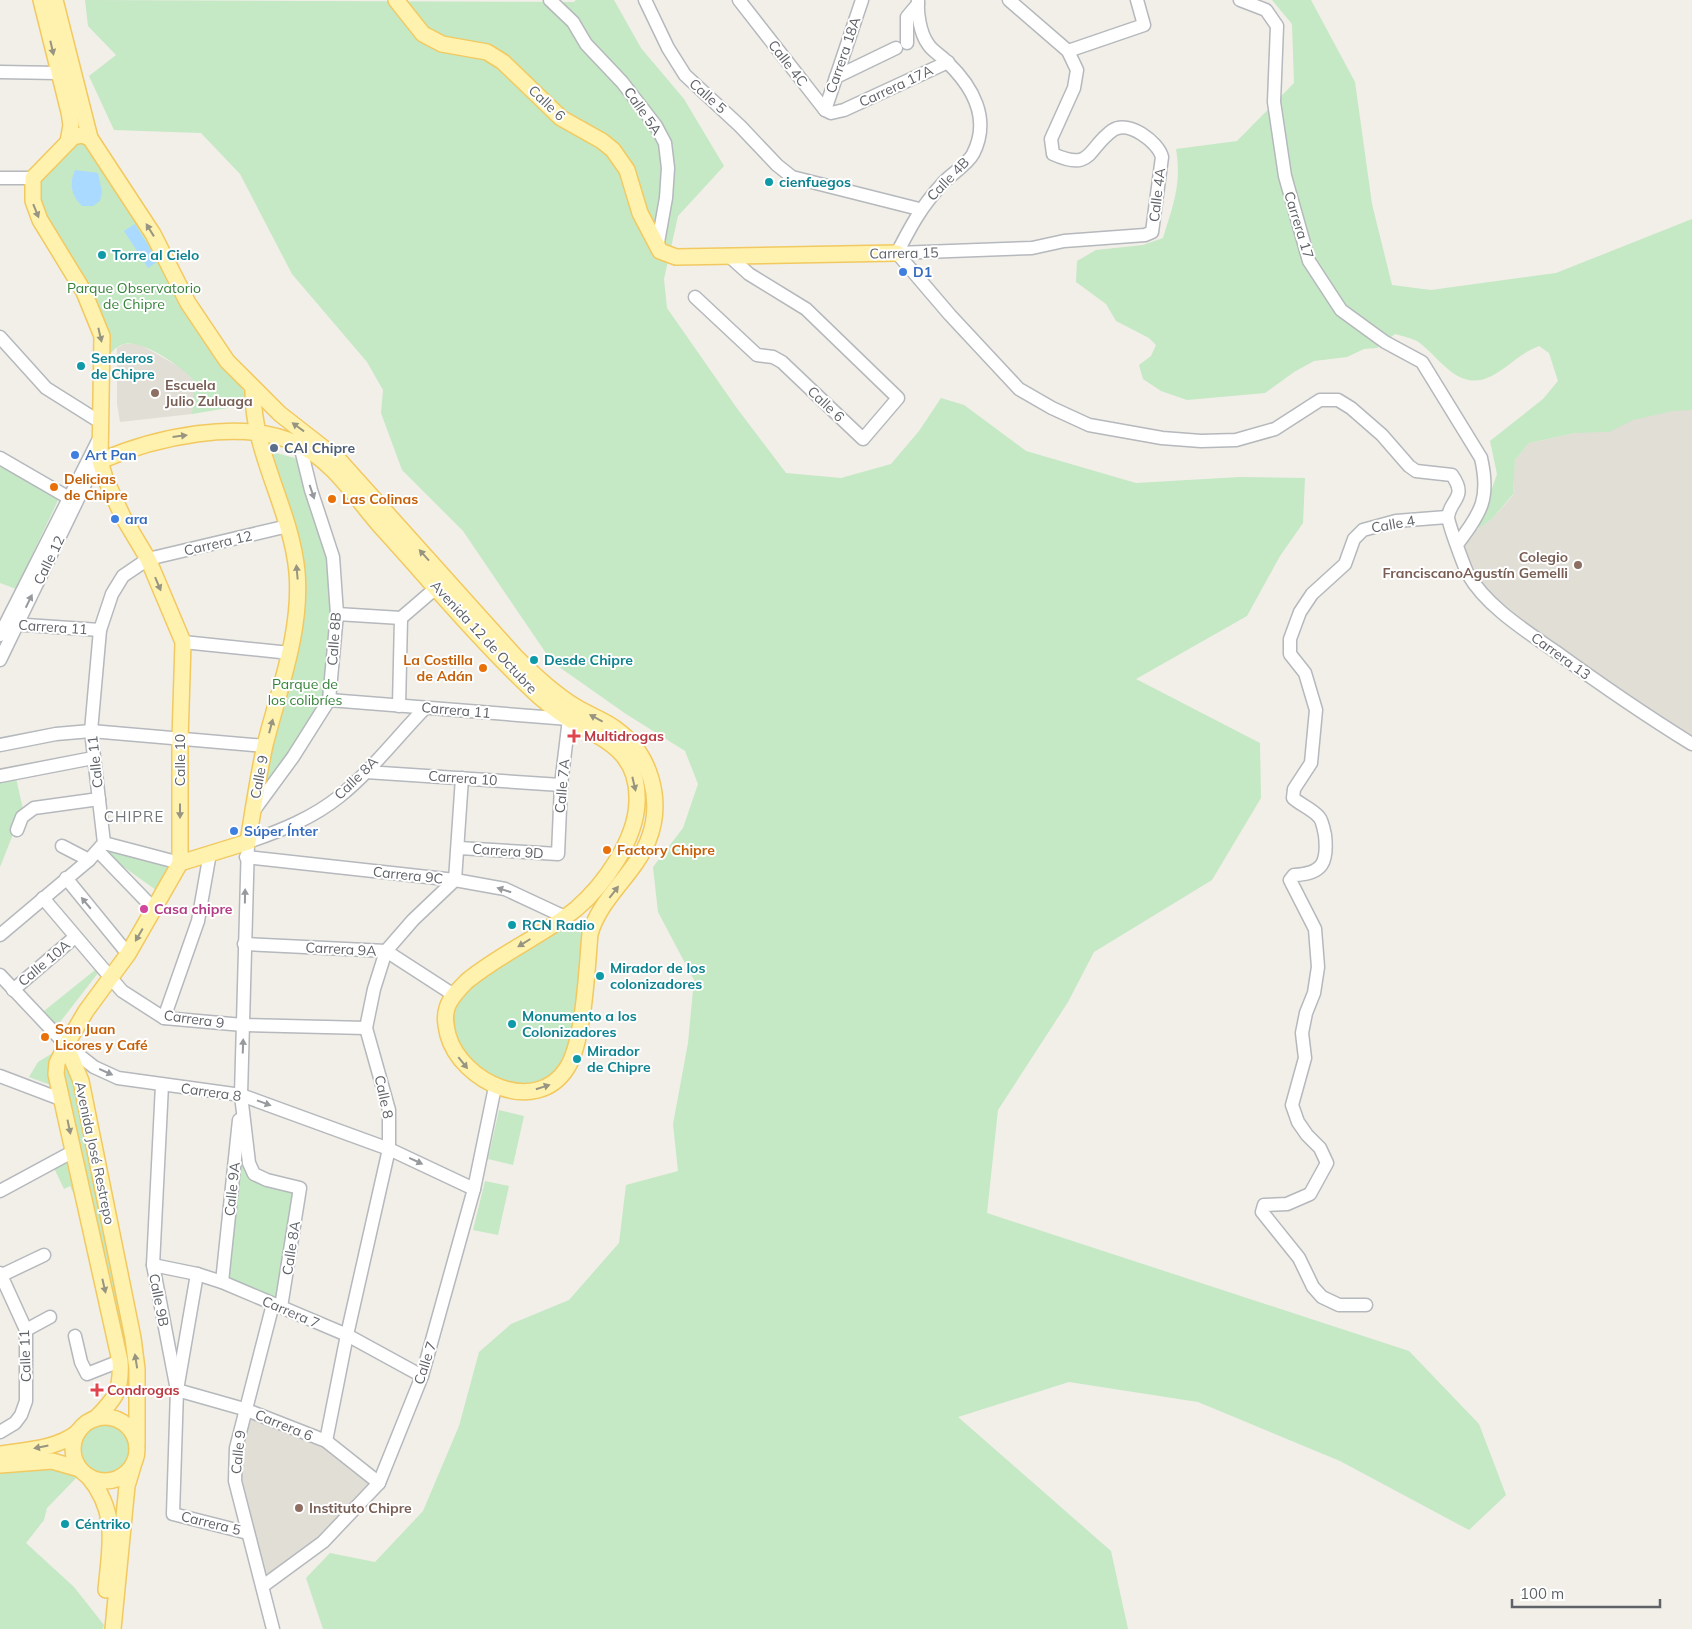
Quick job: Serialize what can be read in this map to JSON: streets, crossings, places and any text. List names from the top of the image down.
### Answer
{
  "streets": {
    "main road": [
      "Calle 6",
      "Carrera 15",
      "Avenida 12 de Octubre",
      "Calle 10",
      "Calle 9",
      "Carrera 9C",
      "Avenida José Restrepo"
    ],
    "street": [
      "Carrera 18A",
      "Calle 4C",
      "Carrera 17A",
      "Calle 5",
      "Calle 5A",
      "Calle 4B",
      "Calle 4A",
      "Carrera 17",
      "Calle 4",
      "Carrera 12",
      "Calle 12",
      "Carrera 11",
      "Calle 8B",
      "Carrera 13",
      "Calle 11",
      "Calle 8A",
      "Carrera 10",
      "Calle 7A",
      "Carrera 9D",
      "Carrera 9A",
      "Calle 10A",
      "Carrera 9",
      "Carrera 8",
      "Calle 8",
      "Calle 9A",
      "Calle 9B",
      "Carrera 7",
      "Calle 7",
      "Carrera 6",
      "Carrera 5"
    ]
  },
  "crossings": [
    ["Carrera 18A", "Calle 4C"],
    ["Carrera 18A", "Carrera 17A"],
    ["Calle 4C", "Carrera 17A"],
    ["Carrera 17A", "Calle 4B"],
    ["Calle 5", "Calle 4B"],
    ["Calle 6", "Calle 5A"],
    ["Calle 6", "Carrera 15"],
    ["Calle 5A", "Carrera 15"],
    ["Calle 4B", "Carrera 15"],
    ["Calle 4A", "Carrera 15"],
    ["Carrera 17", "Carrera 13"],
    ["Calle 4", "Carrera 13"],
    ["Carrera 12", "Calle 10"],
    ["Carrera 12", "Calle 11"],
    ["Carrera 12", "Calle 9"],
    ["Calle 12", "Carrera 11"],
    ["Calle 12", "Avenida 12 de Octubre"],
    ["Calle 12", "Calle 10"],
    ["Carrera 11", "Avenida 12 de Octubre"],
    ["Carrera 11", "Calle 8B"],
    ["Carrera 11", "Calle 11"],
    ["Carrera 11", "Calle 8A"],
    ["Carrera 11", "Calle 7A"],
    ["Avenida 12 de Octubre", "Calle 8B"],
    ["Avenida 12 de Octubre", "Calle 10"],
    ["Avenida 12 de Octubre", "Calle 9"],
    ["Avenida 12 de Octubre", "Calle 7A"],
    ["Avenida 12 de Octubre", "Carrera 9C"],
    ["Avenida 12 de Octubre", "Carrera 9A"],
    ["Avenida 12 de Octubre", "Calle 7"],
    ["Calle 8B", "Calle 9"],
    ["Calle 10", "Calle 11"],
    ["Calle 10", "Carrera 9C"],
    ["Calle 10", "Carrera 9"],
    ["Calle 10", "Carrera 8"],
    ["Calle 10", "Avenida José Restrepo"],
    ["Calle 9", "Calle 8A"],
    ["Calle 9", "Carrera 9C"],
    ["Calle 9", "Carrera 9A"],
    ["Calle 9", "Carrera 9"],
    ["Calle 9", "Carrera 8"],
    ["Calle 9", "Calle 9A"],
    ["Calle 9", "Carrera 7"],
    ["Calle 9", "Calle 7"],
    ["Calle 9", "Carrera 6"],
    ["Calle 9", "Carrera 5"],
    ["Calle 8A", "Carrera 10"],
    ["Calle 8A", "Carrera 9C"],
    ["Calle 8A", "Carrera 7"],
    ["Carrera 10", "Calle 7A"],
    ["Calle 7A", "Carrera 9D"],
    ["Calle 10A", "Carrera 9"],
    ["Calle 10A", "Carrera 8"],
    ["Carrera 9", "Calle 8"],
    ["Carrera 8", "Calle 8"],
    ["Carrera 8", "Avenida José Restrepo"],
    ["Carrera 8", "Calle 9A"],
    ["Carrera 8", "Calle 9B"],
    ["Carrera 8", "Calle 7"],
    ["Calle 8", "Carrera 7"],
    ["Calle 8", "Carrera 6"],
    ["Calle 9A", "Carrera 7"],
    ["Calle 9B", "Carrera 7"],
    ["Calle 9B", "Carrera 6"],
    ["Calle 9B", "Carrera 5"],
    ["Carrera 7", "Calle 7"],
    ["Calle 7", "Carrera 6"]
  ],
  "one_way": ["Calle 8B", "Calle 10", "Carrera 8"],
  "districts": ["CHIPRE"],
  "parks": ["Parque Observatorio de Chipre", "Parque de los colibríes"],
  "places": {
    "other": [
      "cienfuegos",
      "Torre al Cielo",
      "D1",
      "Senderos de Chipre",
      "Escuela Julio Zuluaga",
      "CAI Chipre",
      "Art Pan",
      "Delicias de Chipre",
      "Las Colinas",
      "ara",
      "Colegio FranciscanoAgustín Gemelli",
      "Desde Chipre",
      "La Costilla de Adán",
      "Súper Ínter",
      "Factory Chipre",
      "Casa chipre",
      "RCN Radio",
      "Mirador de los colonizadores",
      "Monumento a los Colonizadores",
      "San Juan Licores y Café",
      "Mirador de Chipre",
      "Instituto Chipre",
      "Céntriko"
    ],
    "health": ["Multidrogas", "Condrogas"]
  },
  "scale_bar": "100 m"
}
